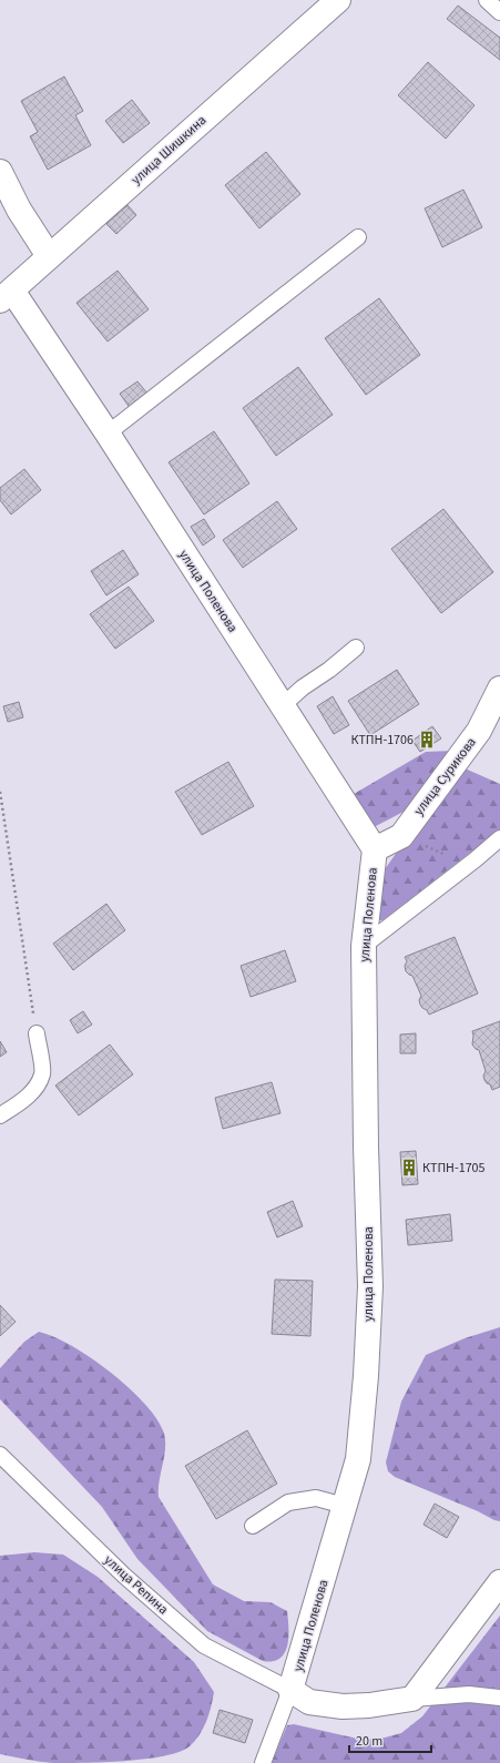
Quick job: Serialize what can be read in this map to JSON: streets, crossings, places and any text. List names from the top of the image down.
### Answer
{
  "streets": {
    "street": ["улица Шишкина", "улица Поленова", "улица Сурикова"],
    "lane": ["улица Репина"]
  },
  "crossings": [
    ["улица Шишкина", "улица Поленова"],
    ["улица Поленова", "улица Сурикова"],
    ["улица Поленова", "улица Репина"]
  ],
  "places": {
    "building": ["КТПН-1706", "КТПН-1705"]
  },
  "scale_bar": "20 m"
}
